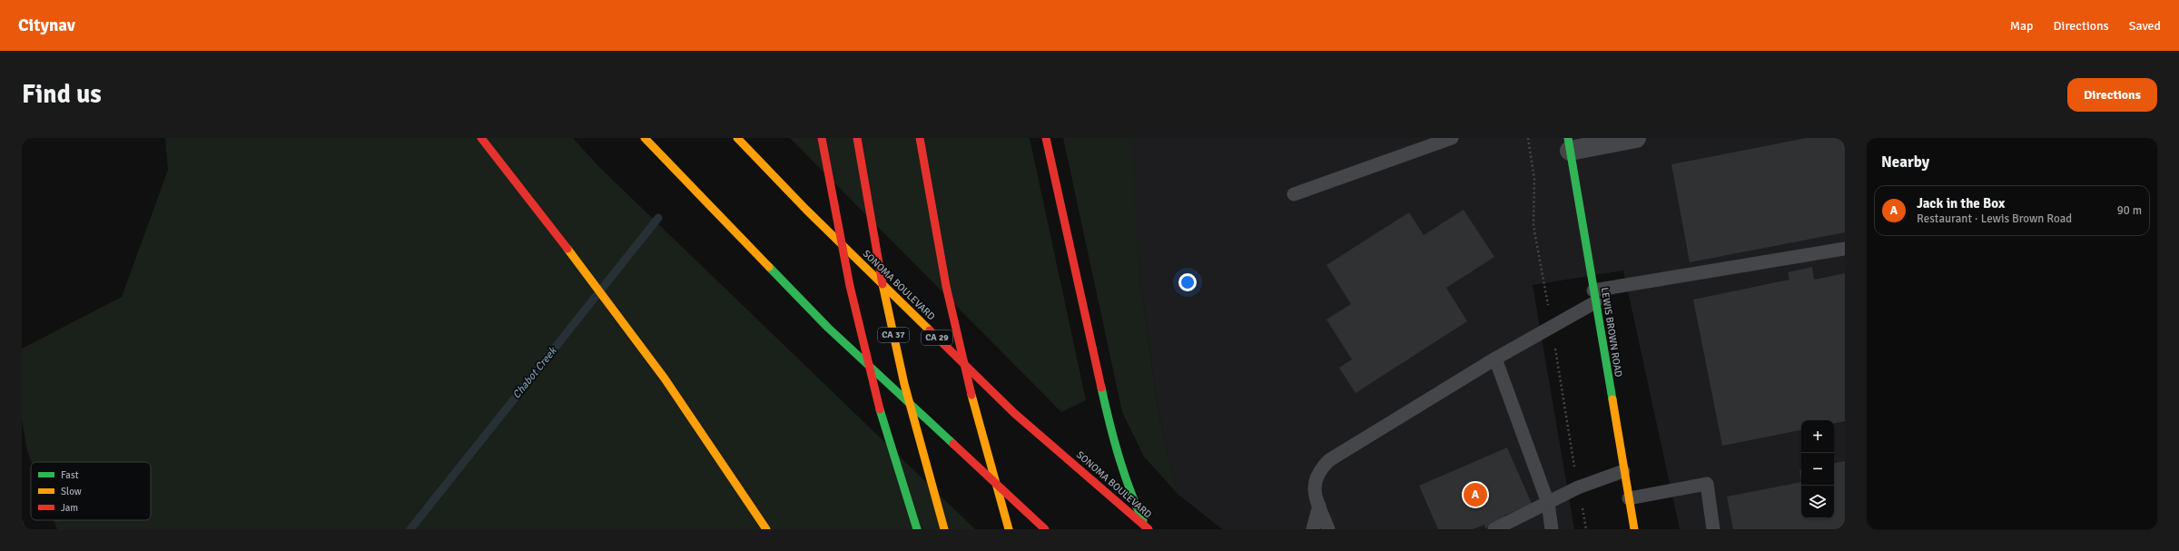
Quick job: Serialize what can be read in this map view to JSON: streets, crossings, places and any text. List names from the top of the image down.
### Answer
{
  "streets": {
    "main road": [
      "SONOMA BOULEVARD",
      "LEWIS BROWN ROAD",
      "CA 37",
      "CA 29"
    ]
  },
  "water": ["Chabot Creek"],
  "legend": ["Fast", "Slow", "Jam"],
  "page": {
    "header": "Citynav",
    "nav": ["Map", "Directions", "Saved"],
    "buttons": "Directions",
    "title": "Find us",
    "heading": "Nearby",
    "list": [
      {
        "mark": "A",
        "name": "Jack in the Box",
        "note": "Restaurant · Lewis Brown Road",
        "value": "90 m"
      }
    ],
    "map_buttons": ["+", "−"],
    "pins": "A"
  }
}
